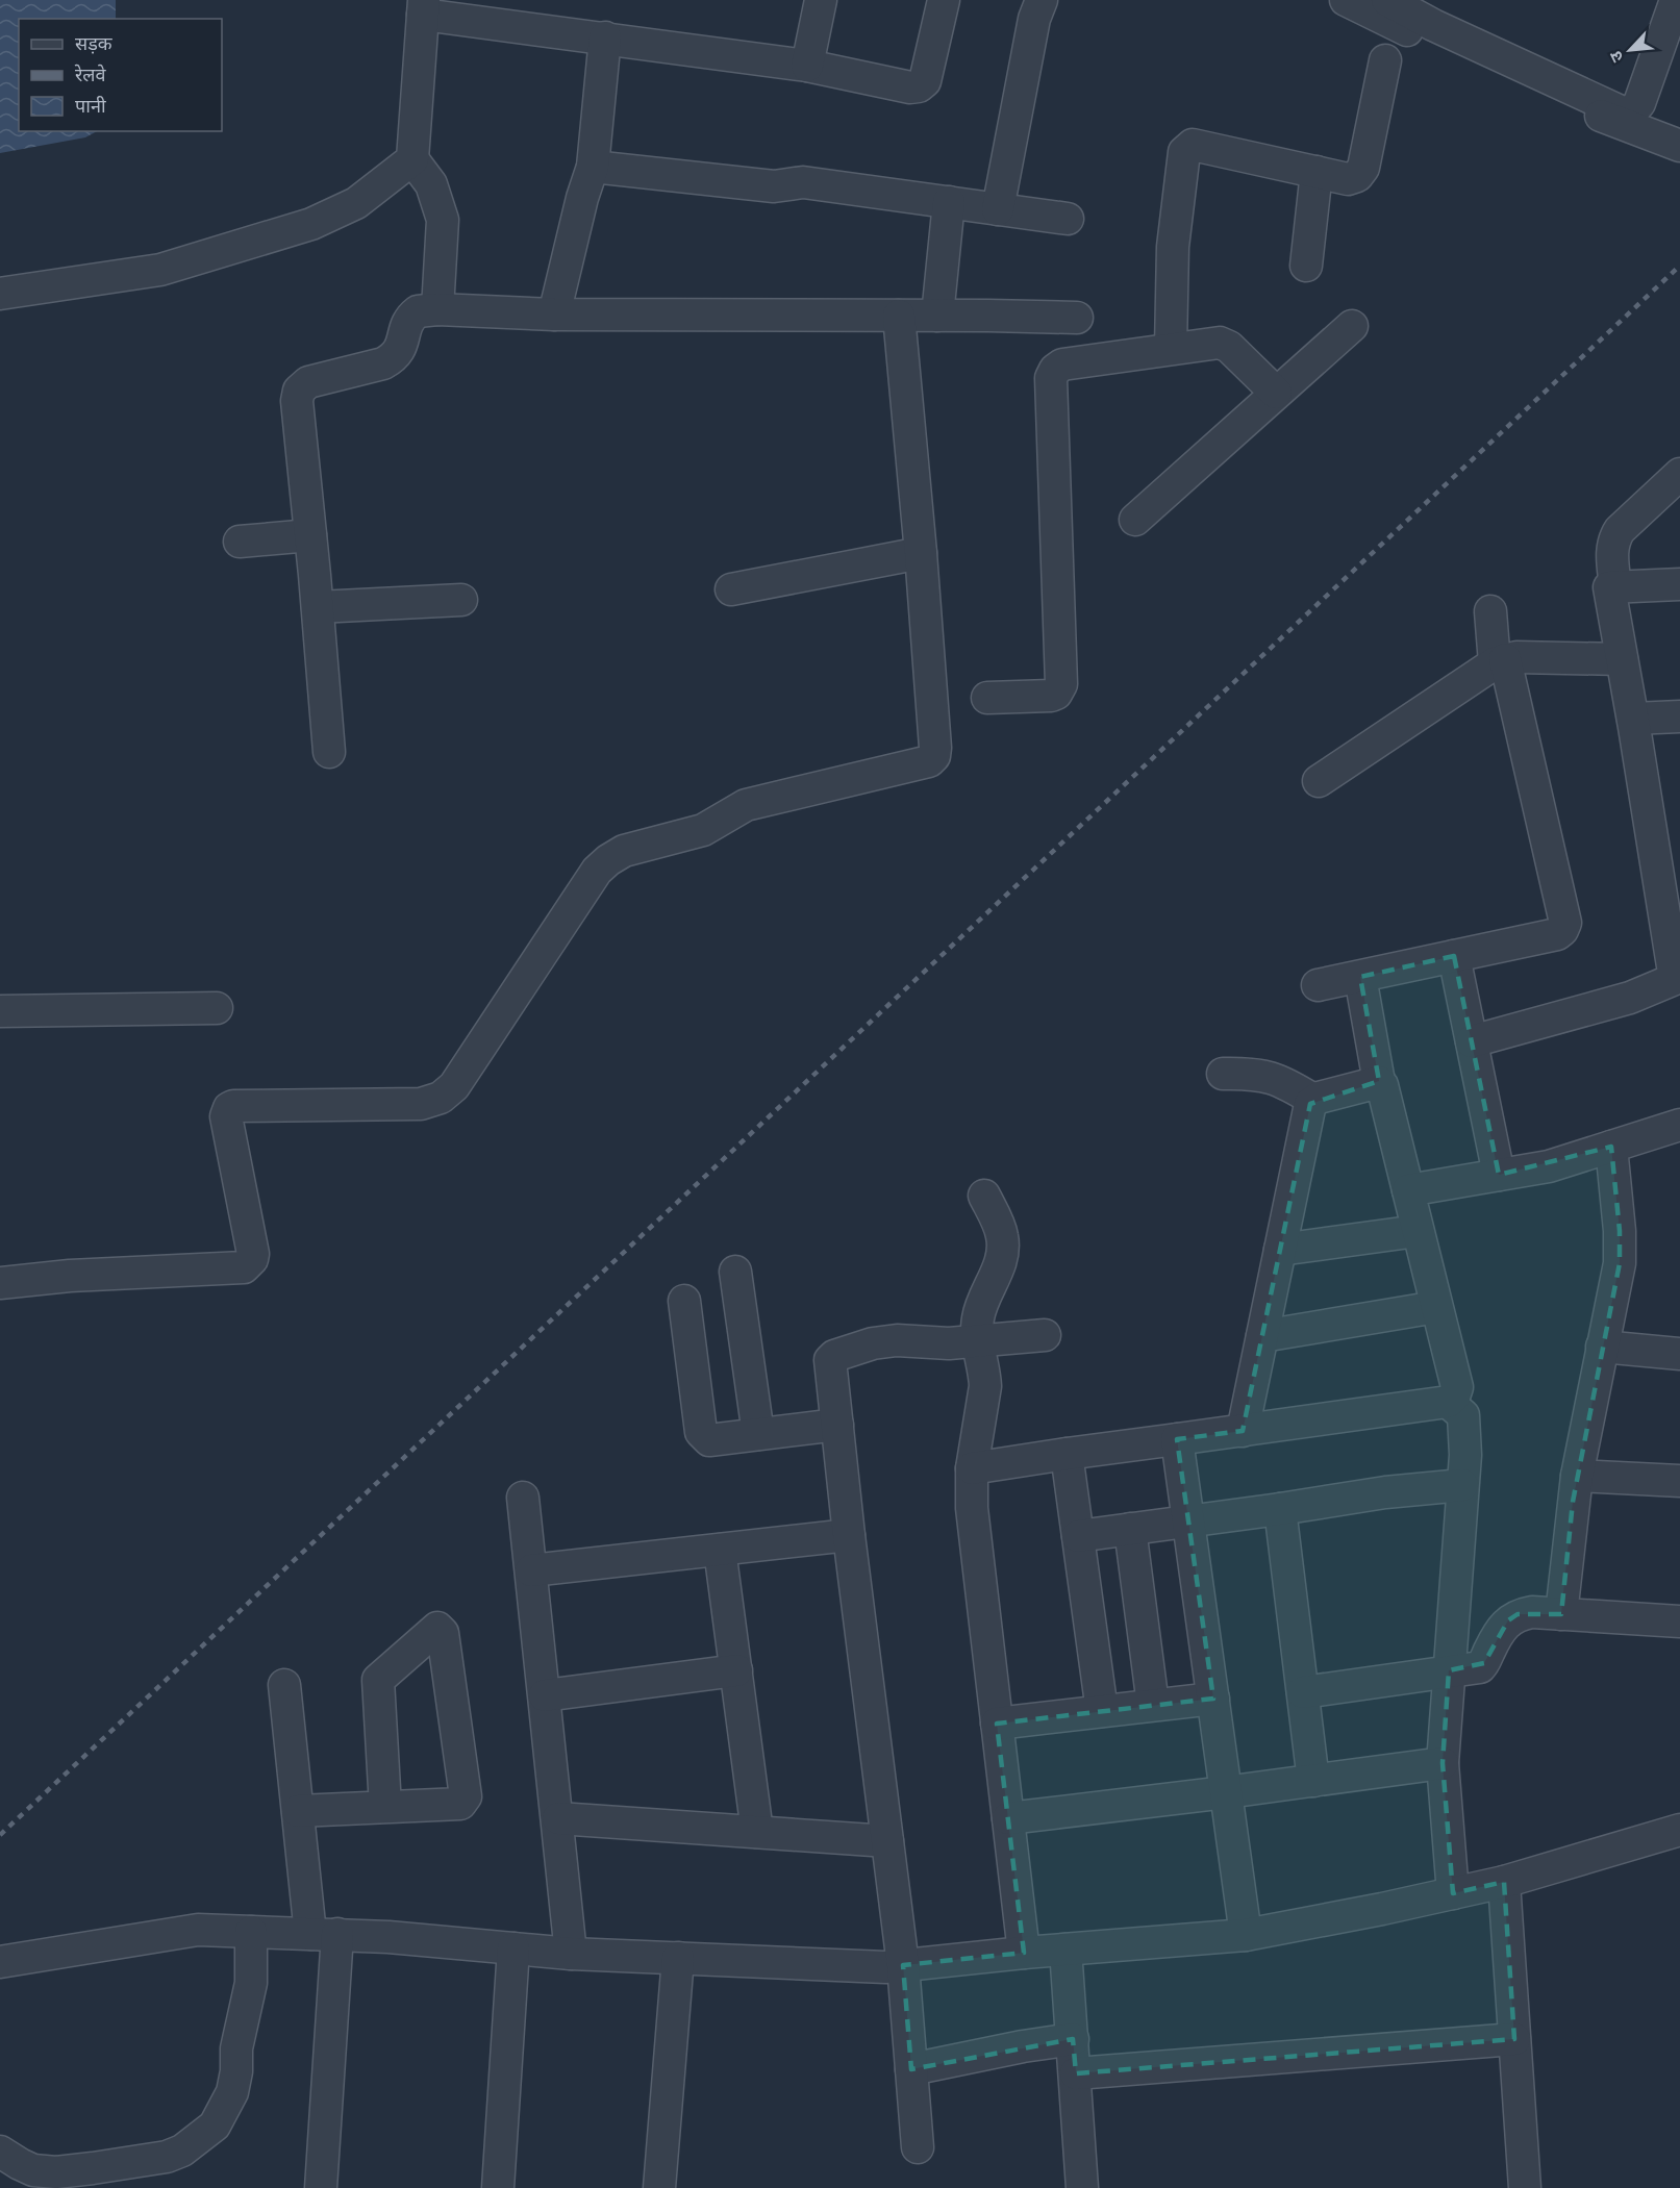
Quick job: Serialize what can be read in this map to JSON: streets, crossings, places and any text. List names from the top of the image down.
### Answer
{
  "legend": ["सड़क", "रेलवे", "पानी"],
  "north": "bottom left"
}
